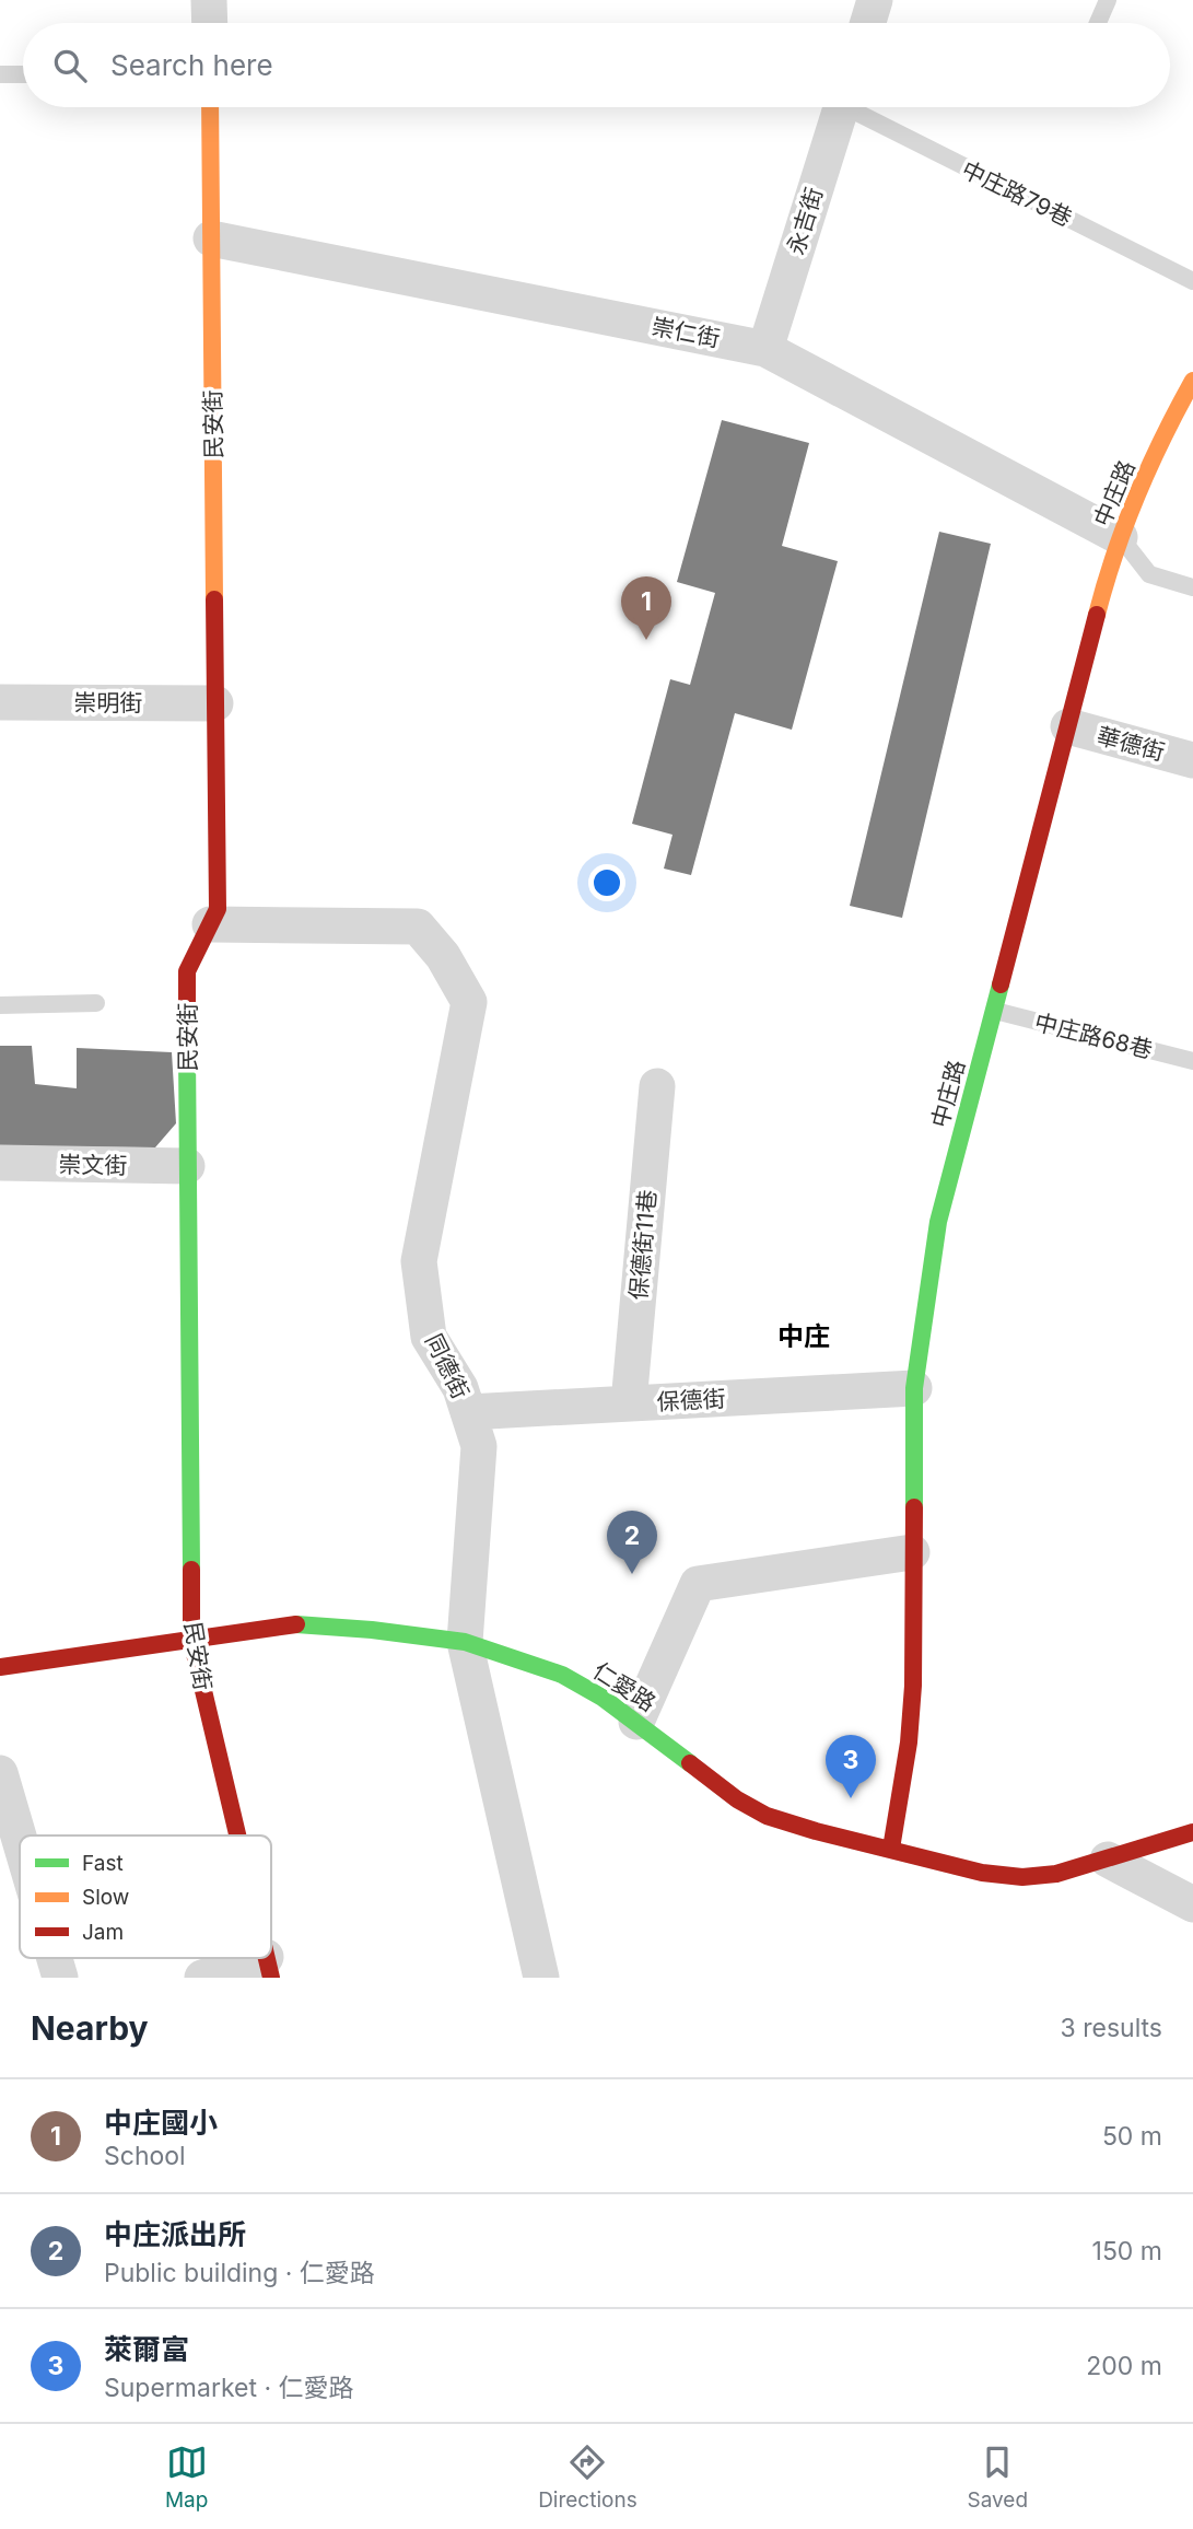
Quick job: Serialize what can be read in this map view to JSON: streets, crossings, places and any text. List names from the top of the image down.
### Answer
{
  "streets": {
    "street": [
      "永吉街",
      "崇仁街",
      "民安街",
      "中庄路",
      "崇明街",
      "華德街",
      "崇文街",
      "保德街11巷",
      "同德街",
      "保德街",
      "仁愛路"
    ],
    "lane": ["中庄路79巷", "中庄路68巷"]
  },
  "crossings": [
    ["永吉街", "崇仁街"],
    ["崇仁街", "民安街"],
    ["崇仁街", "中庄路"],
    ["民安街", "崇明街"],
    ["民安街", "崇文街"],
    ["民安街", "同德街"],
    ["民安街", "仁愛路"],
    ["中庄路", "華德街"],
    ["中庄路", "中庄路68巷"],
    ["中庄路", "保德街"],
    ["中庄路", "仁愛路"],
    ["保德街11巷", "保德街"],
    ["同德街", "保德街"],
    ["同德街", "仁愛路"]
  ],
  "districts": ["中庄"],
  "legend": ["Fast", "Slow", "Jam"],
  "page": {
    "search": "Search here",
    "pins": ["1", "2", "3"],
    "heading": ["Nearby", "3 results"],
    "list": [
      {
        "mark": "1",
        "name": "中庄國小",
        "note": "School",
        "value": "50 m"
      },
      {
        "mark": "2",
        "name": "中庄派出所",
        "note": "Public building · 仁愛路",
        "value": "150 m"
      },
      {
        "mark": "3",
        "name": "萊爾富",
        "note": "Supermarket · 仁愛路",
        "value": "200 m"
      }
    ],
    "nav": ["Map", "Directions", "Saved"]
  }
}
